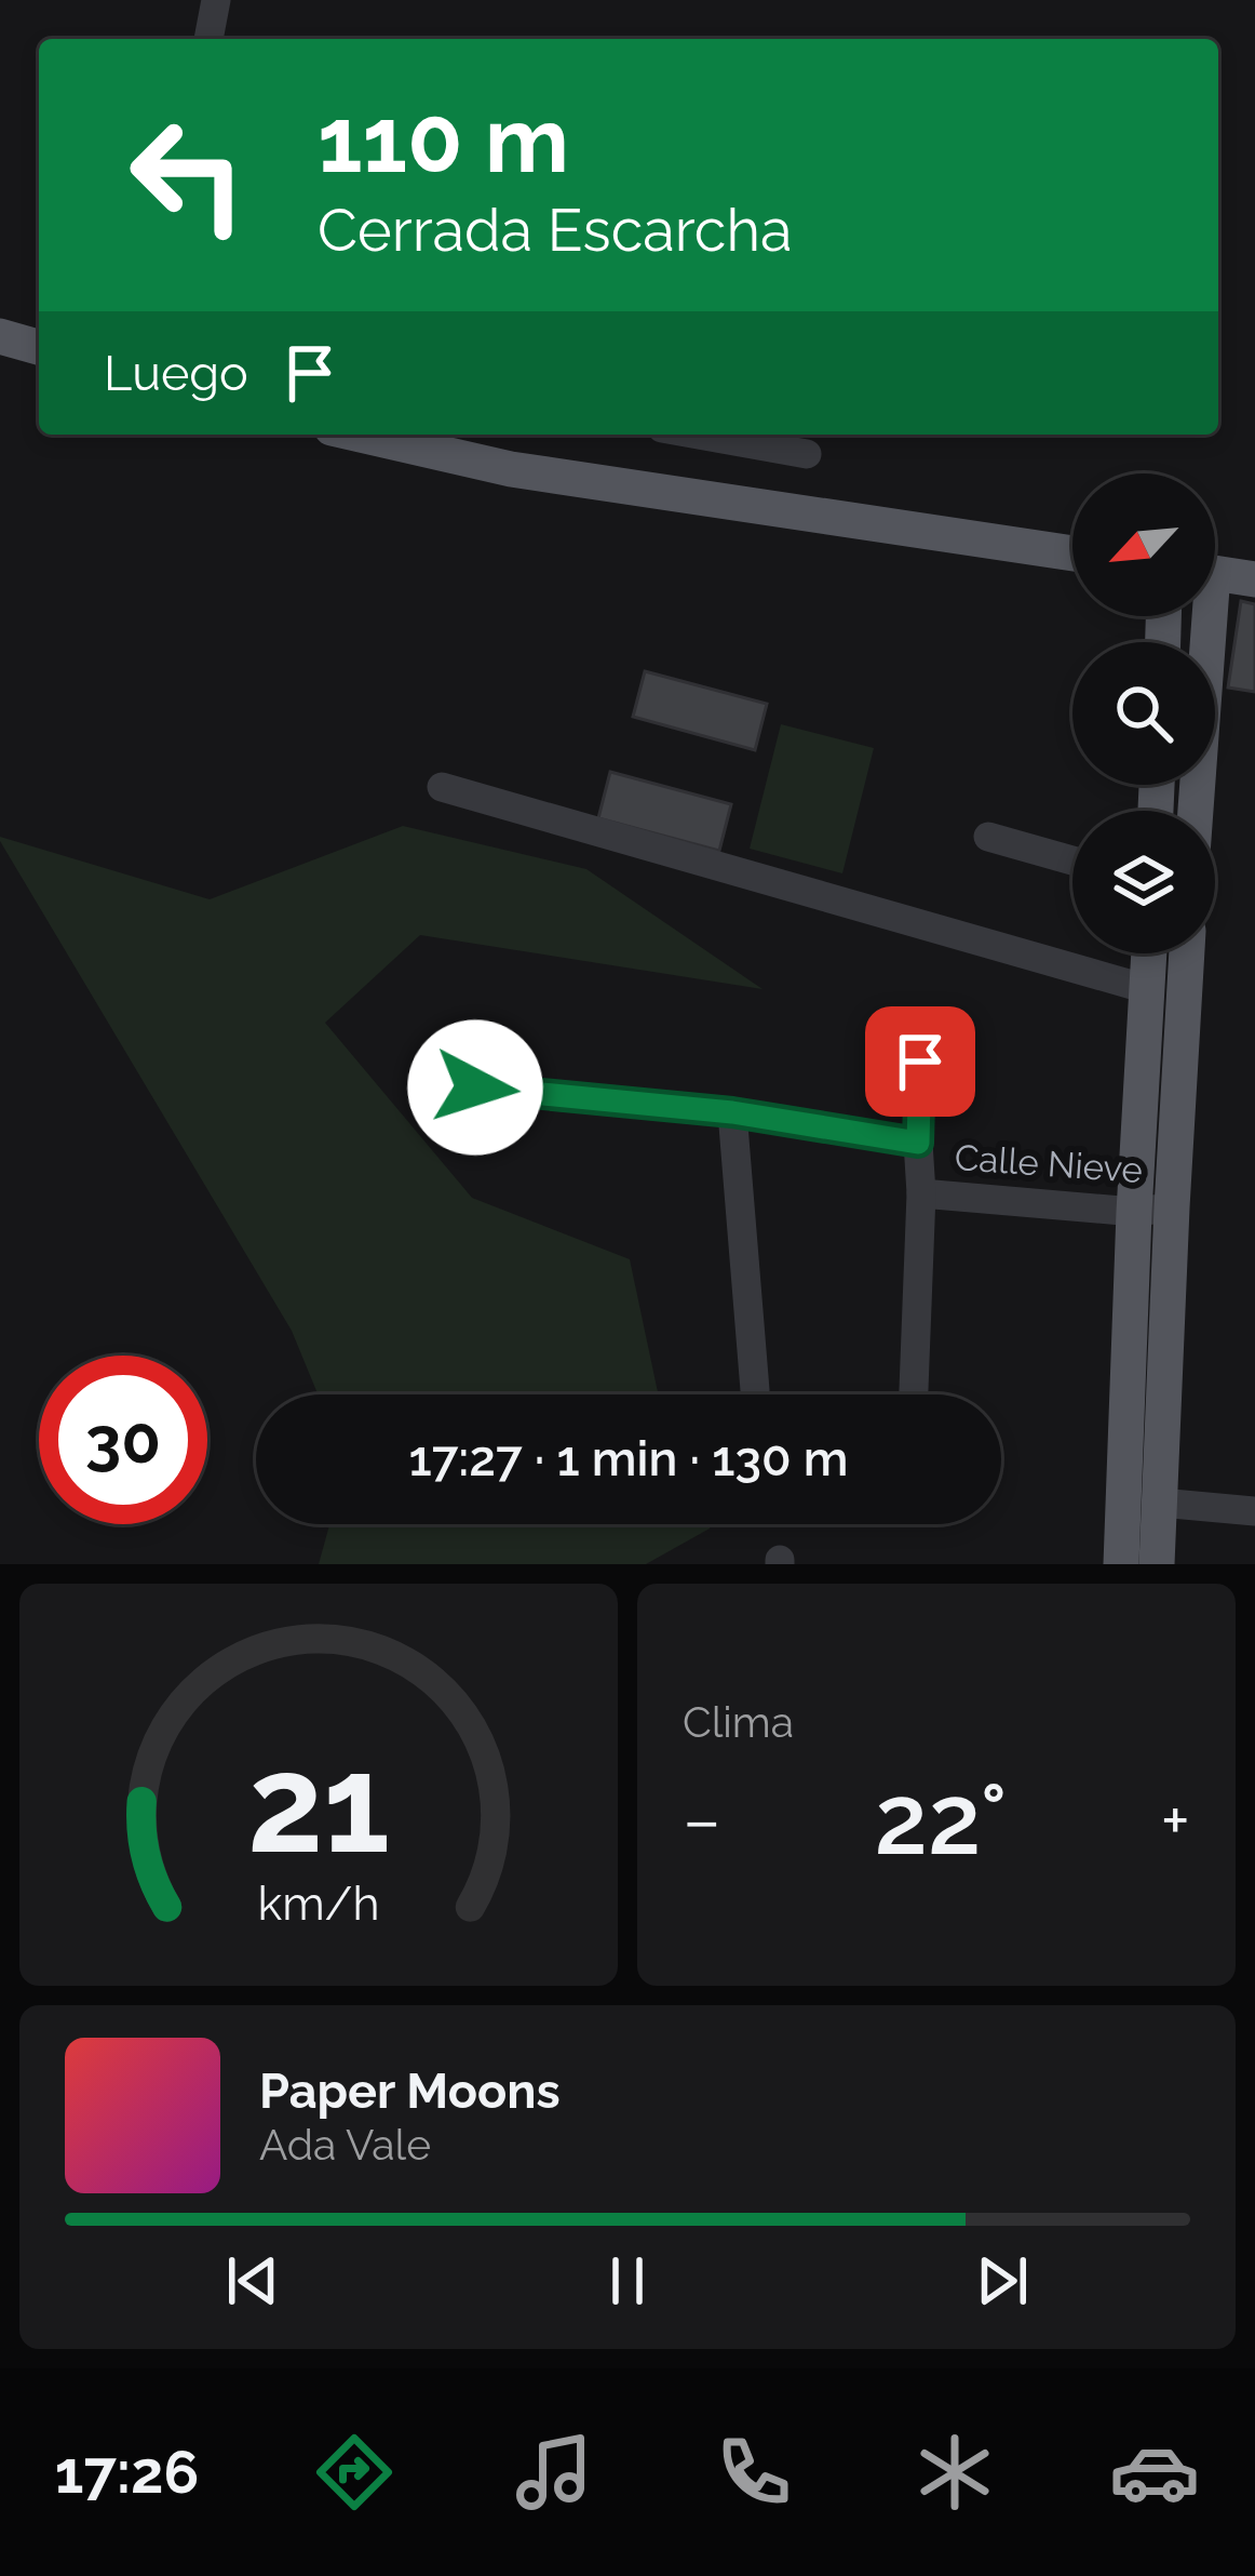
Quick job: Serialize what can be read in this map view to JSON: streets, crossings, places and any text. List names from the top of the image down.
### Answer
{
  "streets": {
    "street": ["Calle Nieve"]
  },
  "north": "bottom left",
  "page": {
    "turn": ["110 m", "Cerrada Escarcha"],
    "then": "Luego",
    "limit": "30",
    "trip": "17:27 · 1 min · 130 m",
    "tile": "Clima",
    "heat": ["−", "22°", "+"],
    "song": ["Paper Moons", "Ada Vale"],
    "tabs": "17:26",
    "gauge": ["21", "km/h"]
  }
}
